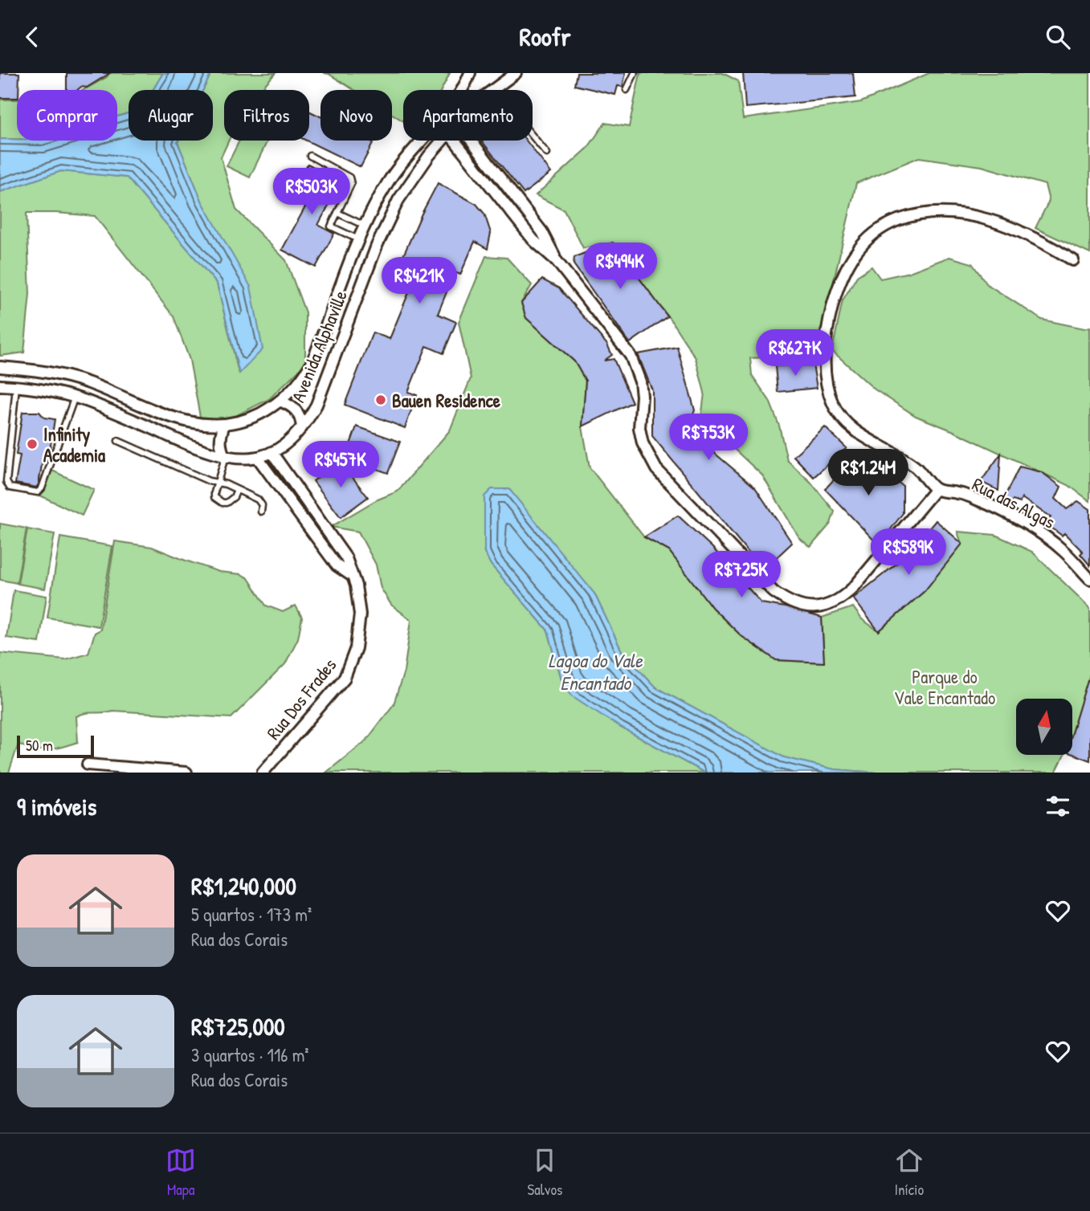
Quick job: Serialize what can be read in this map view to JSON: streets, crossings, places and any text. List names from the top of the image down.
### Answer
{
  "streets": {
    "street": ["Avenida Alphaville", "Rua das Algas", "Rua Dos Frades"]
  },
  "water": ["Lagoa do Vale Encantado"],
  "parks": ["Parque do Vale Encantado"],
  "places": ["Bauen Residence", "Infinity Academia"],
  "scale_bar": "50 m",
  "north": "top",
  "page": {
    "header": "Roofr",
    "chip": [
      "Comprar",
      "Alugar",
      "Filtros",
      "Novo",
      "Apartamento"
    ],
    "price": [
      "R$503K",
      "R$494K",
      "R$421K",
      "R$627K",
      "R$753K",
      "R$457K",
      "R$1.24M",
      "R$589K",
      "R$725K"
    ],
    "scale": "50 m",
    "heading": "9 imóveis",
    "list": [
      {
        "name": "R$1,240,000",
        "note": "5 quartos · 173 m² · Rua dos Corais"
      },
      {
        "name": "R$725,000",
        "note": "3 quartos · 116 m² · Rua dos Corais"
      }
    ],
    "tabs": ["Mapa", "Salvos", "Início"]
  }
}
